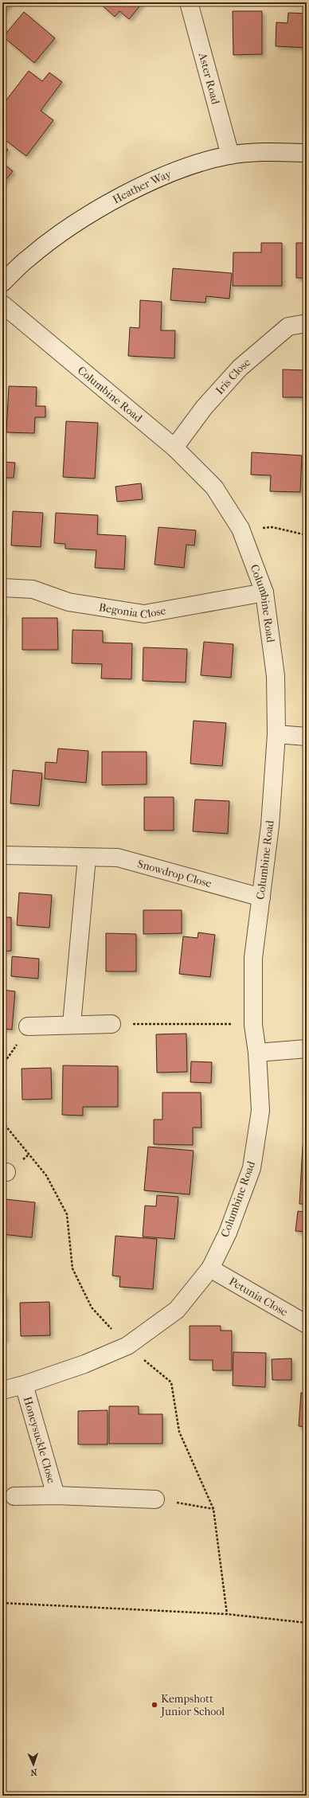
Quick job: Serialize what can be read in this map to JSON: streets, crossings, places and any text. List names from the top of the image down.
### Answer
{
  "streets": {
    "street": [
      "Aster Road",
      "Heather Way",
      "Iris Close",
      "Columbine Road",
      "Begonia Close",
      "Snowdrop Close",
      "Petunia Close",
      "Honeysuckle Close"
    ]
  },
  "crossings": [
    ["Aster Road", "Heather Way"],
    ["Iris Close", "Columbine Road"],
    ["Columbine Road", "Begonia Close"],
    ["Columbine Road", "Snowdrop Close"],
    ["Columbine Road", "Petunia Close"],
    ["Columbine Road", "Honeysuckle Close"]
  ],
  "places": ["Kempshott Junior School"],
  "north": "bottom"
}
